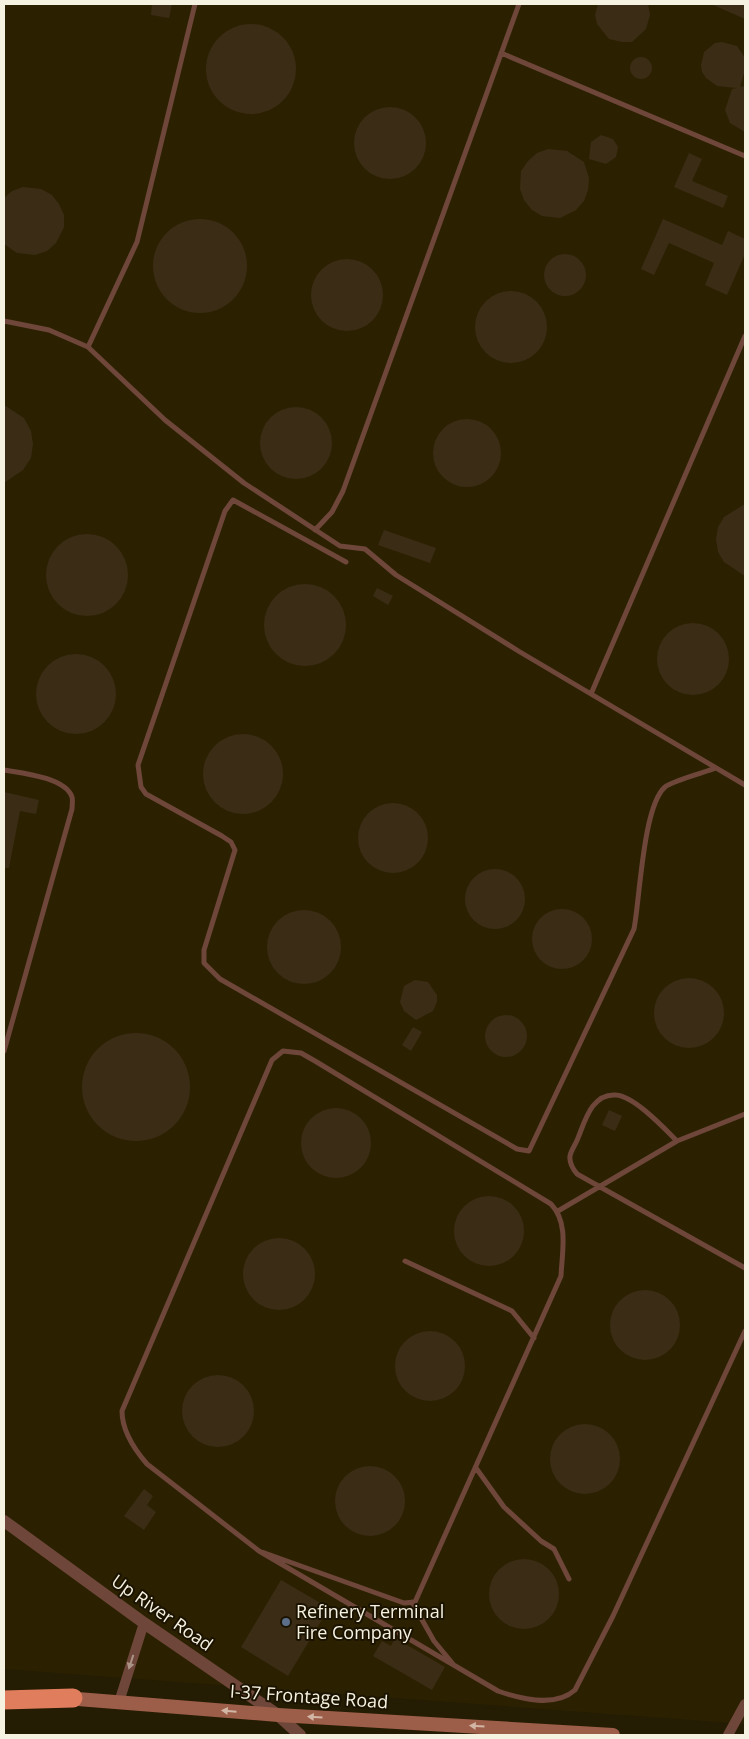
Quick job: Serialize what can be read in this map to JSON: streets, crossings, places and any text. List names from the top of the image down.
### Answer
{
  "streets": {
    "main road": ["I-37 Frontage Road"],
    "street": ["Up River Road"]
  },
  "crossings": [
    ["Up River Road", "I-37 Frontage Road"]
  ],
  "one_way": ["I-37 Frontage Road"],
  "places": ["Refinery Terminal Fire Company"]
}
